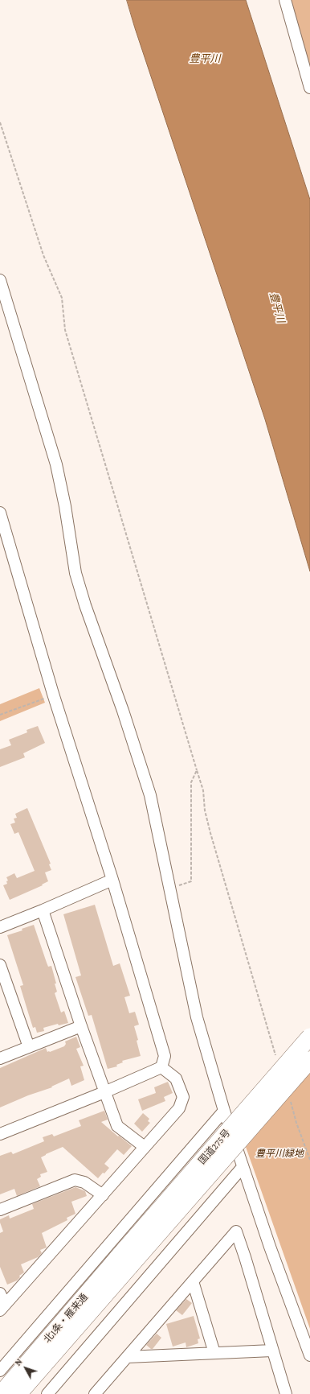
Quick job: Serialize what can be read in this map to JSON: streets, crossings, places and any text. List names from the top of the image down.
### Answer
{
  "streets": {
    "highway": ["国道275号", "北1条・雁来通"]
  },
  "crossings": [
    ["国道275号", "北1条・雁来通"]
  ],
  "water": ["豊平川"],
  "parks": ["豊平川緑地"],
  "north": "top left"
}
